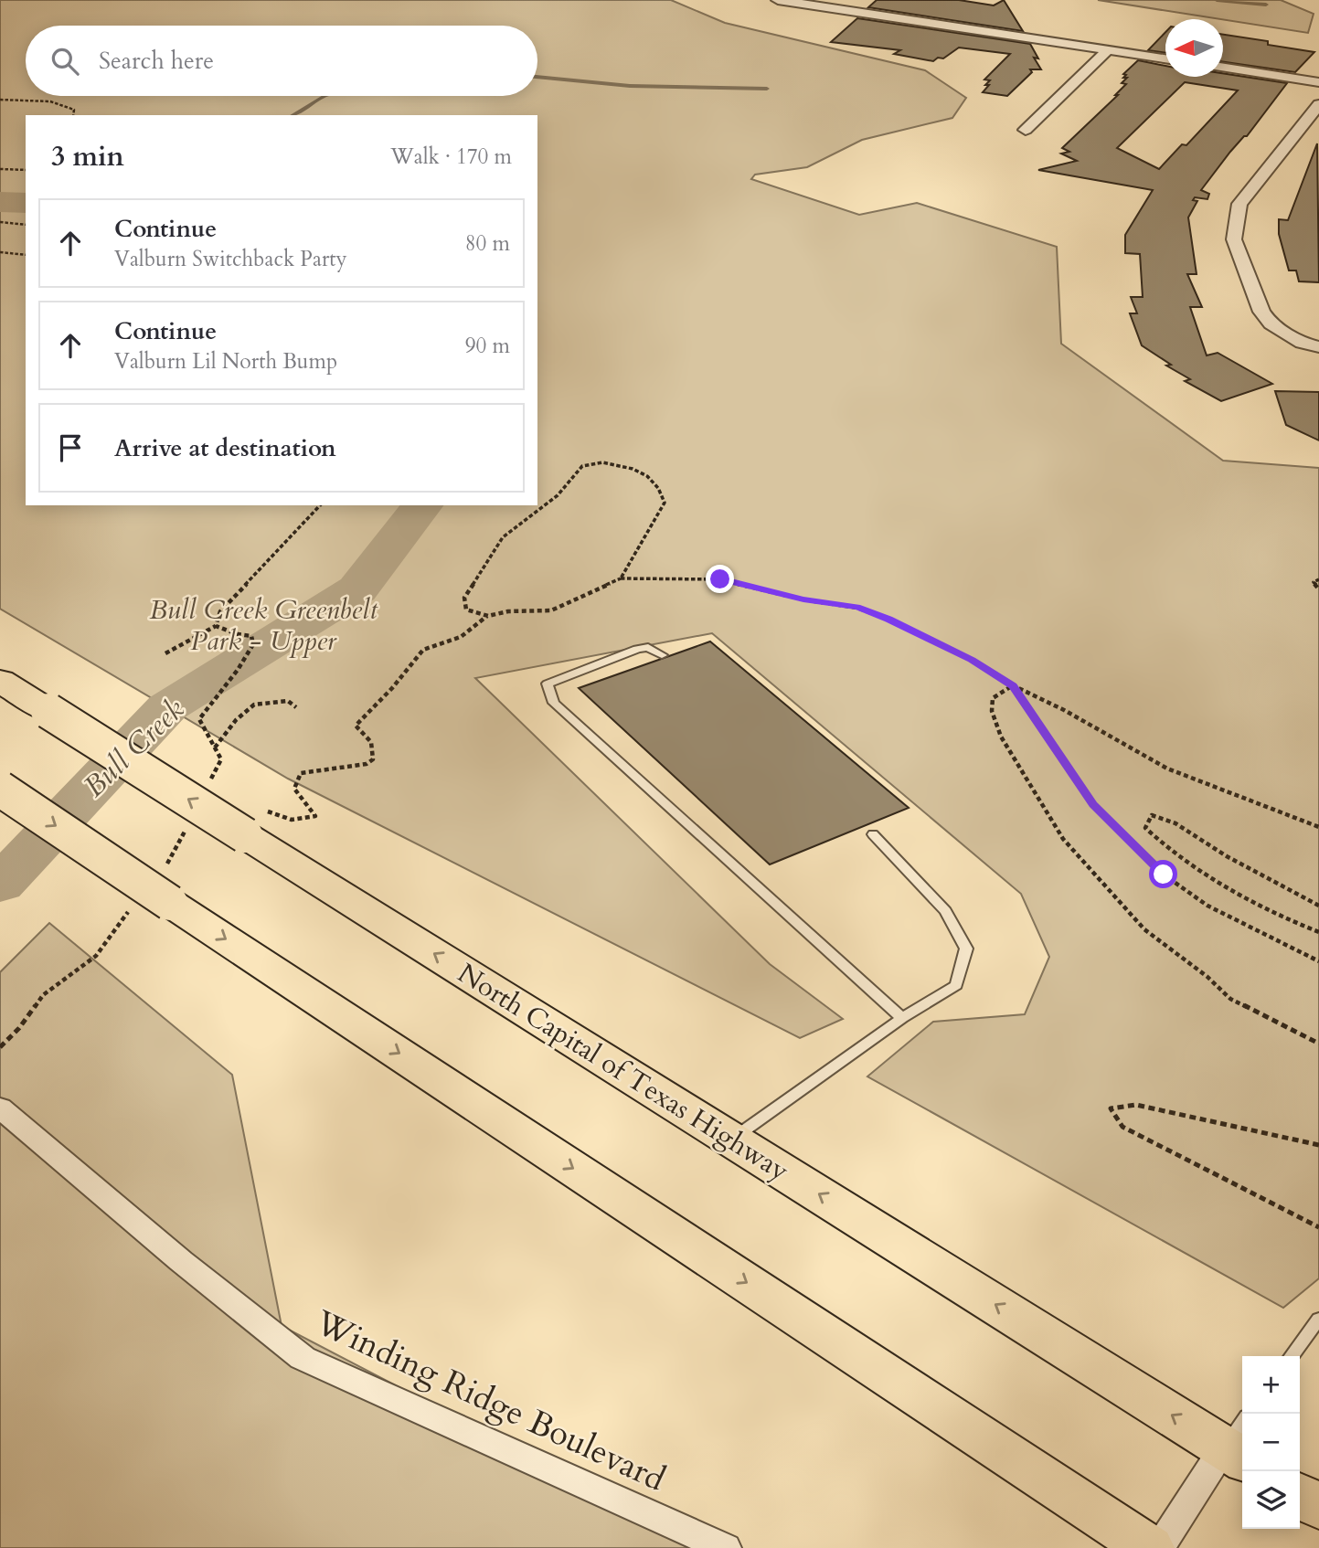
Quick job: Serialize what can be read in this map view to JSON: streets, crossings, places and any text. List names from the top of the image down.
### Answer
{
  "streets": {
    "highway": ["North Capital of Texas Highway"],
    "street": ["Winding Ridge Boulevard"]
  },
  "water": ["Bull Creek"],
  "parks": ["Bull Creek Greenbelt Park - Upper"],
  "north": "left",
  "page": {
    "search": "Search here",
    "heading": ["3 min", "Walk · 170 m"],
    "list": [
      ["Continue", "Valburn Switchback Party", "80 m"],
      ["Continue", "Valburn Lil North Bump", "90 m"],
      "Arrive at destination"
    ],
    "map_buttons": ["+", "−"]
  }
}
